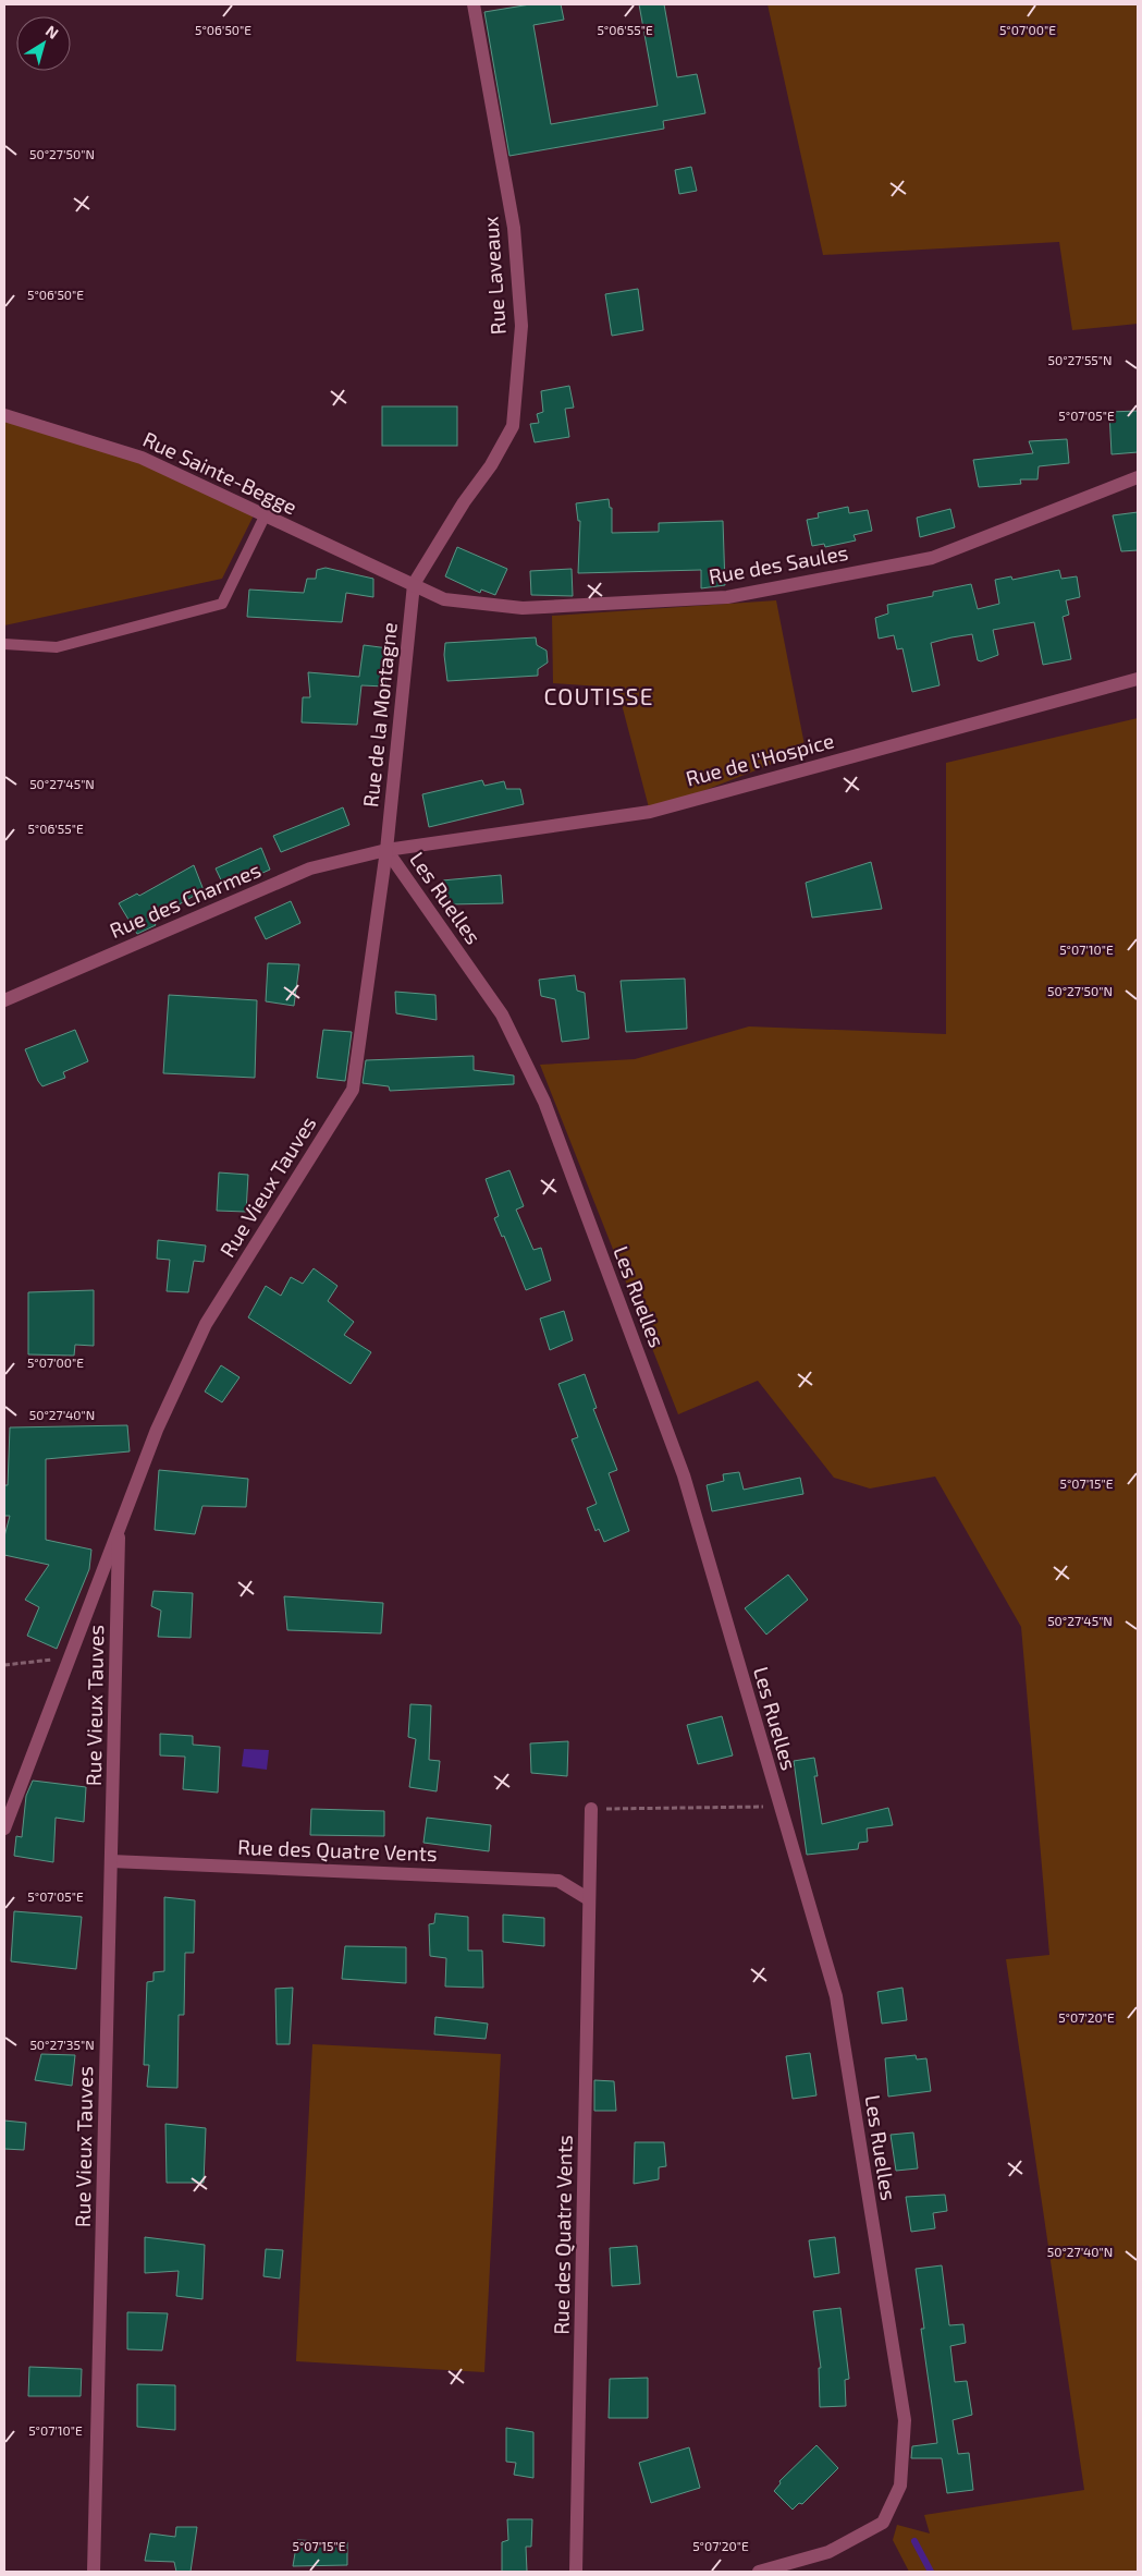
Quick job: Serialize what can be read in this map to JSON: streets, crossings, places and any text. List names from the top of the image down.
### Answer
{
  "streets": {
    "street": [
      "Rue Laveaux",
      "Rue Sainte-Begge",
      "Rue des Saules",
      "Rue de la Montagne",
      "Rue de l'Hospice",
      "Les Ruelles",
      "Rue des Charmes",
      "Rue Vieux Tauves",
      "Rue des Quatre Vents"
    ]
  },
  "crossings": [
    ["Rue Laveaux", "Rue Sainte-Begge"],
    ["Rue Laveaux", "Rue des Saules"],
    ["Rue Laveaux", "Rue de la Montagne"],
    ["Rue Sainte-Begge", "Rue des Saules"],
    ["Rue Sainte-Begge", "Rue de la Montagne"],
    ["Rue des Saules", "Rue de la Montagne"],
    ["Rue de la Montagne", "Rue de l'Hospice"],
    ["Rue de la Montagne", "Les Ruelles"],
    ["Rue de la Montagne", "Rue des Charmes"],
    ["Rue de la Montagne", "Rue Vieux Tauves"],
    ["Rue de l'Hospice", "Les Ruelles"],
    ["Rue de l'Hospice", "Rue des Charmes"],
    ["Rue de l'Hospice", "Rue Vieux Tauves"],
    ["Les Ruelles", "Rue des Charmes"],
    ["Les Ruelles", "Rue Vieux Tauves"],
    ["Rue des Charmes", "Rue Vieux Tauves"],
    ["Rue Vieux Tauves", "Rue des Quatre Vents"]
  ],
  "districts": ["COUTISSE"],
  "north": "top right",
  "coordinates": [
    "5°06'50\"E",
    "5°06'55\"E",
    "5°07'00\"E",
    "50°27'50\"N",
    "50°27'55\"N",
    "5°07'05\"E",
    "50°27'45\"N",
    "5°07'10\"E",
    "50°27'40\"N",
    "5°07'15\"E",
    "5°07'20\"E",
    "50°27'35\"N"
  ]
}
